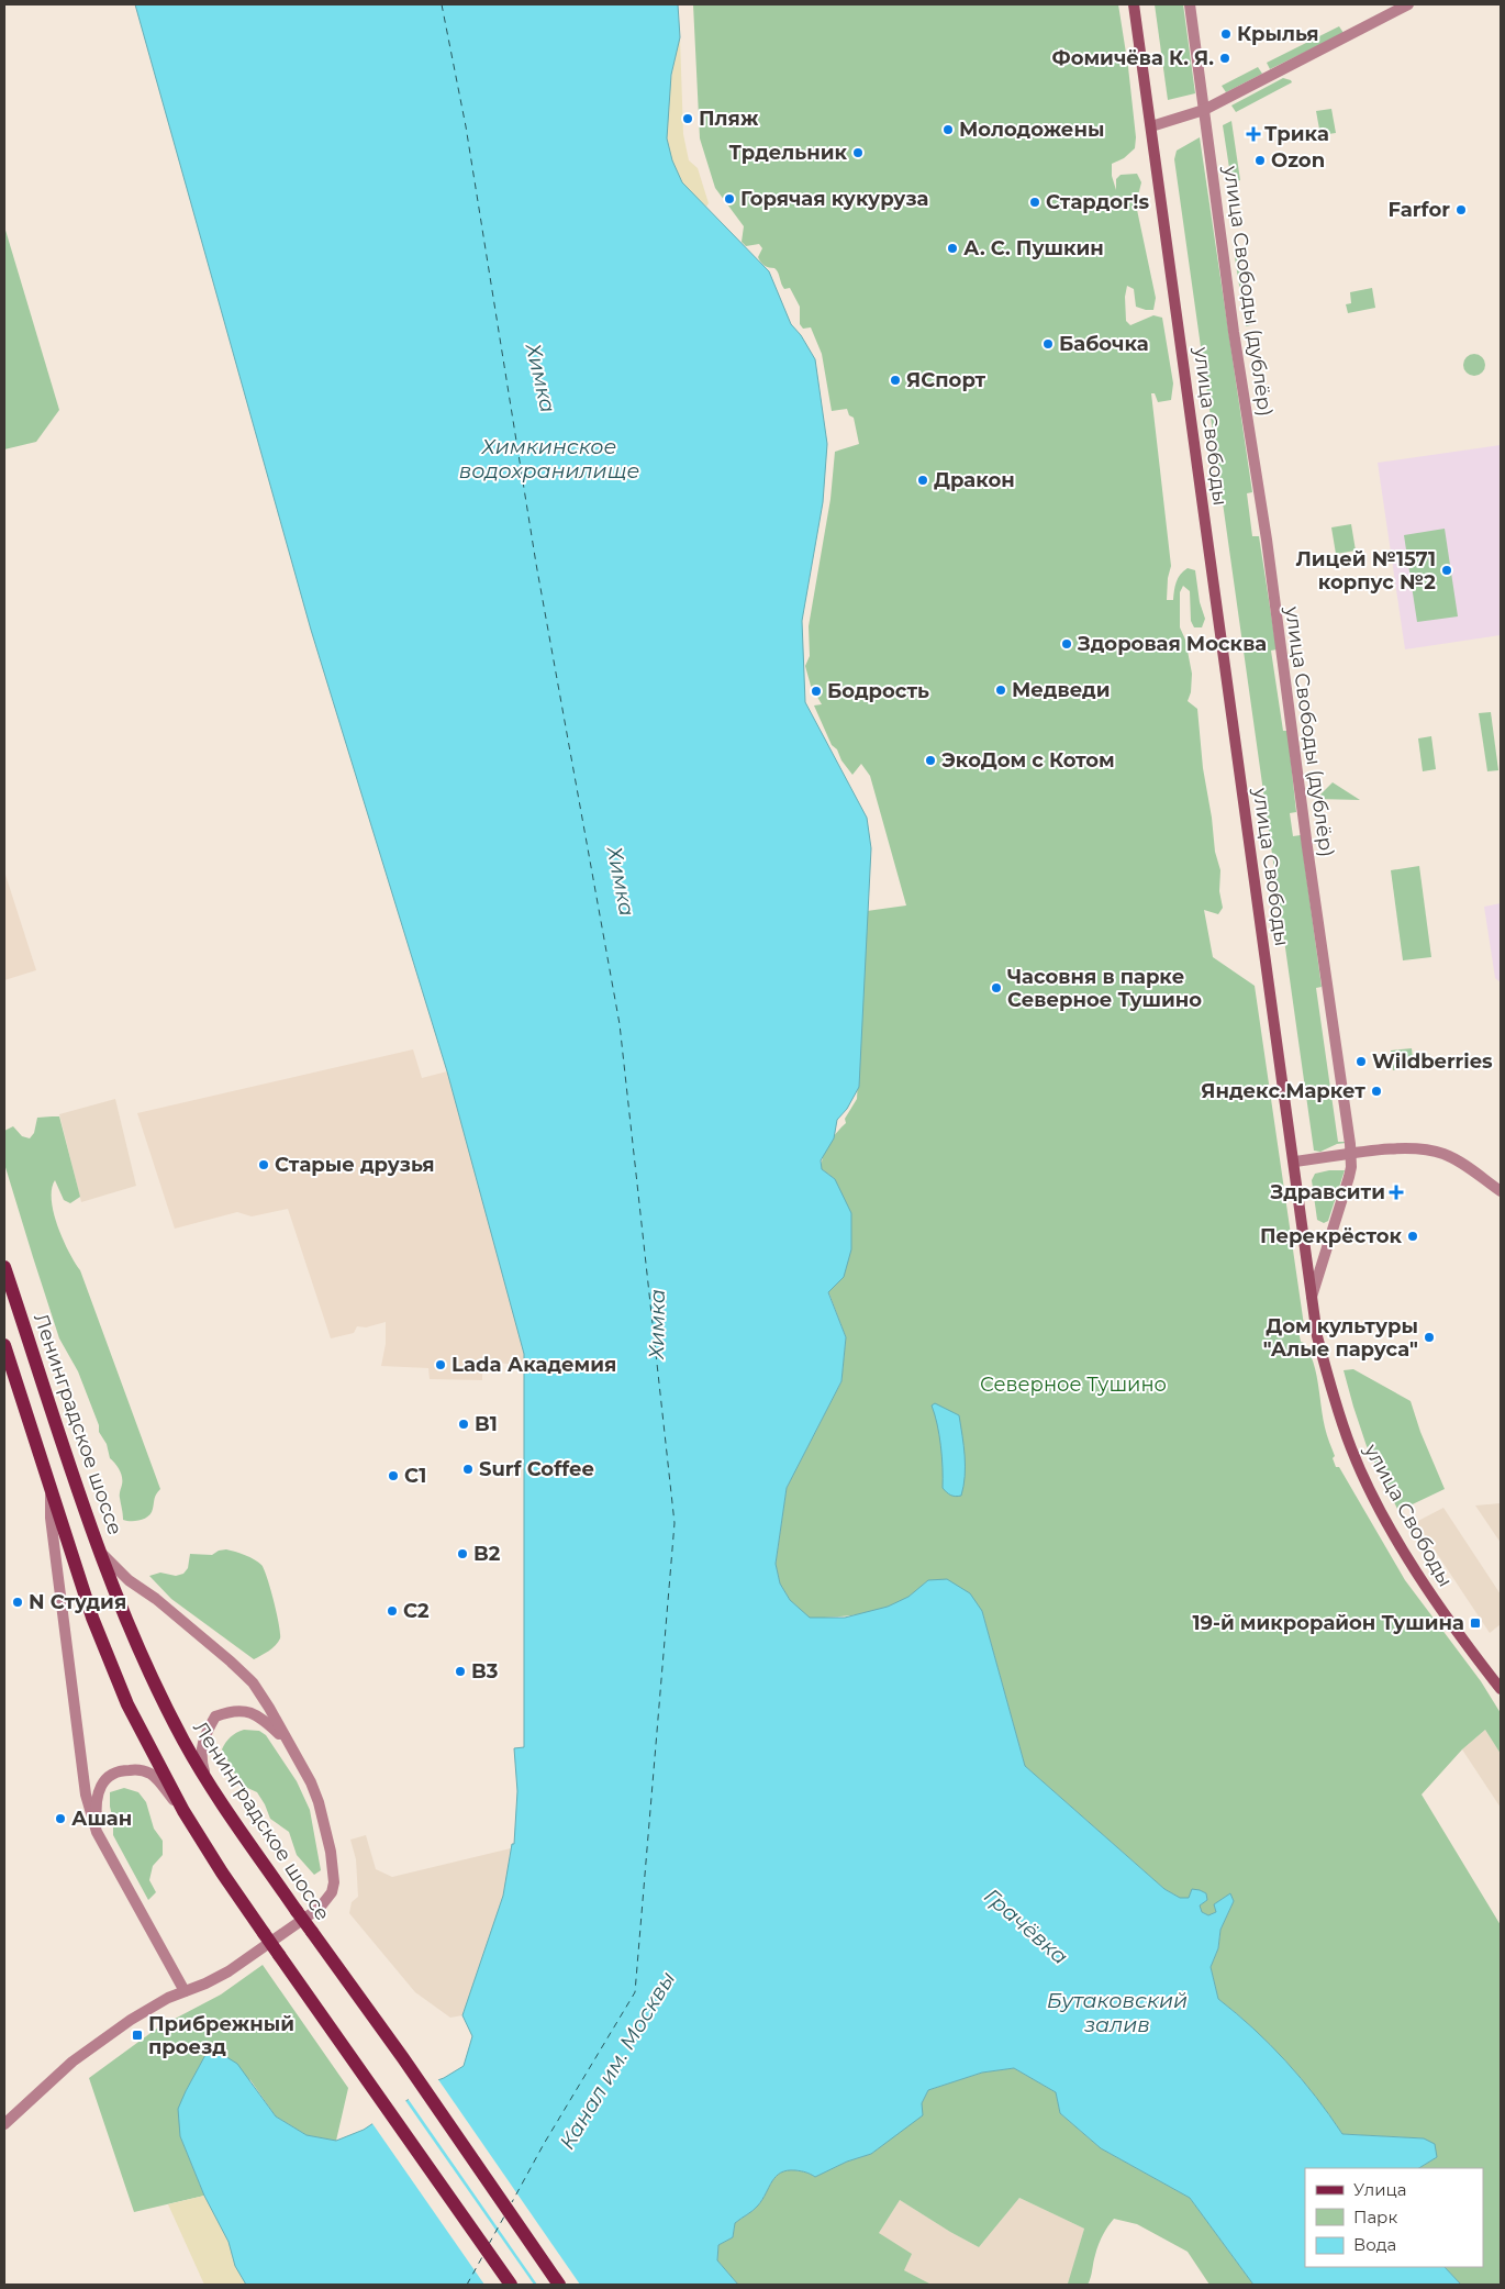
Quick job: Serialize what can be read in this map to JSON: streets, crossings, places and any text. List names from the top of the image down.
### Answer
{
  "streets": {
    "main road": ["улица Свободы", "Ленинградское шоссе"],
    "street": ["улица Свободы (дублёр)"]
  },
  "crossings": [
    ["улица Свободы (дублёр)", "улица Свободы"]
  ],
  "water": [
    "Химка",
    "Химкинское водохранилище",
    "Грачёвка",
    "Бутаковский залив",
    "Канал им. Москвы"
  ],
  "parks": ["Северное Тушино"],
  "places": {
    "other": [
      "Крылья",
      "Фомичёва К. Я.",
      "Пляж",
      "Молодожены",
      "Трдельник",
      "Ozon",
      "Горячая кукуруза",
      "Стардог!s",
      "Farfor",
      "А. С. Пушкин",
      "Бабочка",
      "ЯСпорт",
      "Дракон",
      "Лицей №1571 корпус №2",
      "Здоровая Москва",
      "Медведи",
      "Бодрость",
      "ЭкоДом с Котом",
      "Часовня в парке Северное Тушино",
      "Wildberries",
      "Яндекс.Маркет",
      "Старые друзья",
      "Перекрёсток",
      "Дом культуры \"Алые паруса\"",
      "Lada Академия",
      "B1",
      "Surf Coffee",
      "C1",
      "B2",
      "N Студия",
      "C2",
      "B3",
      "Ашан"
    ],
    "health": ["Трика", "Здравсити"],
    "transit": ["19-й микрорайон Тушина", "Прибрежный проезд"]
  },
  "legend": ["Улица", "Парк", "Вода"]
}
